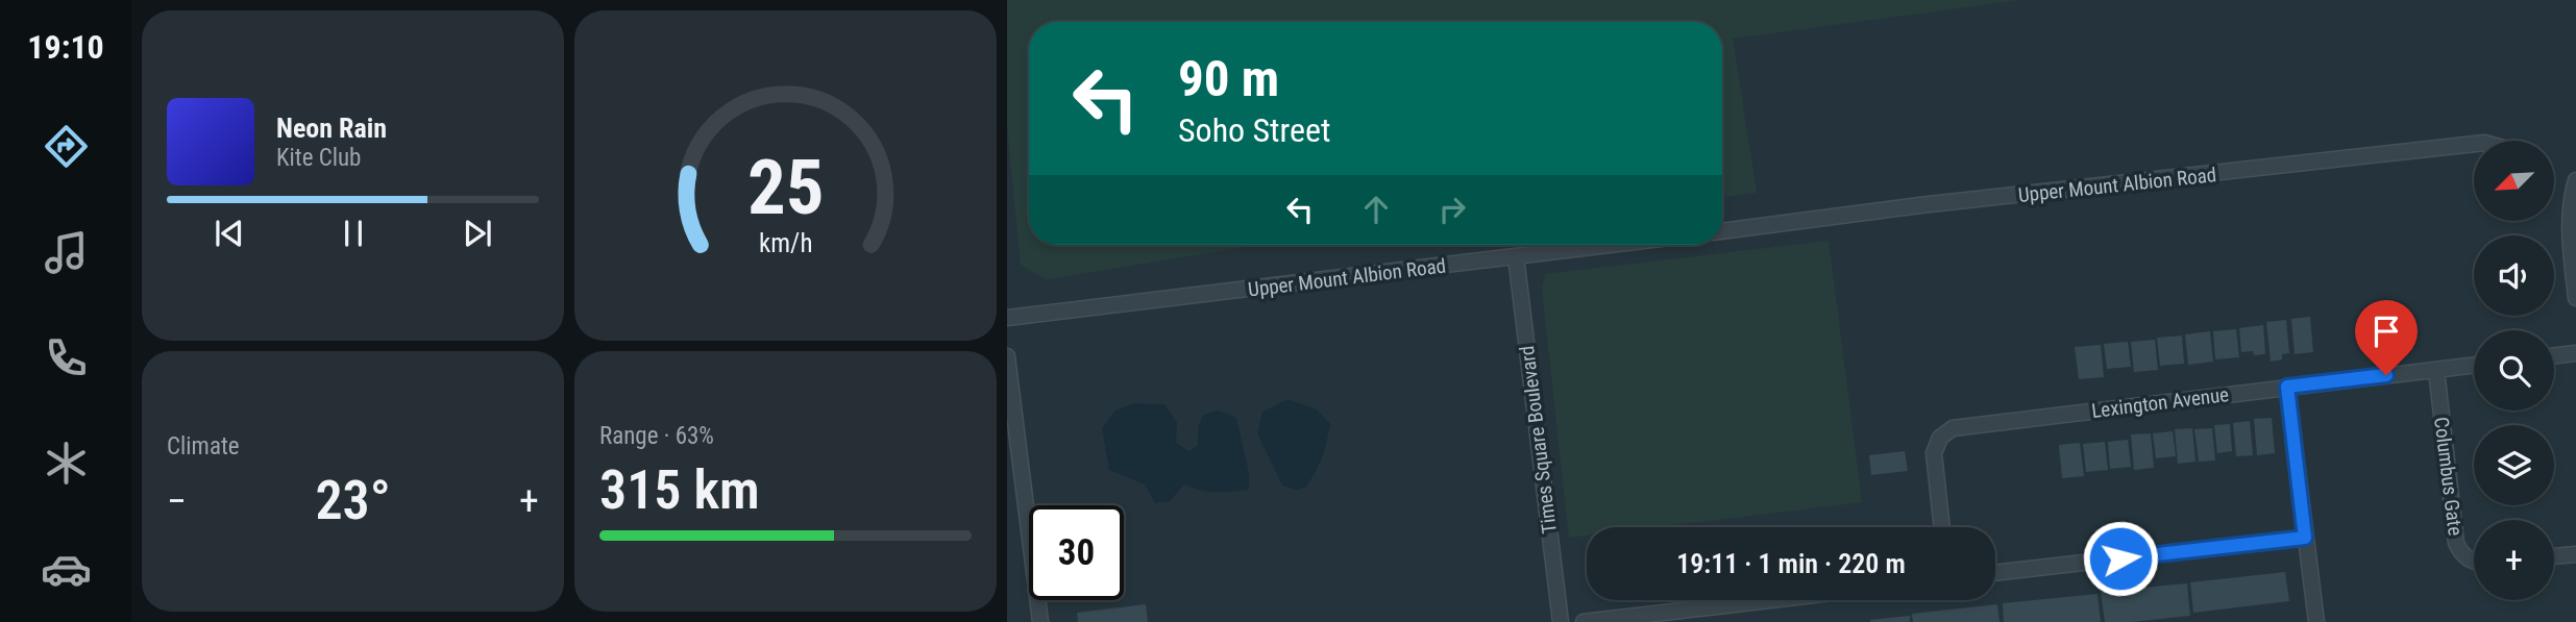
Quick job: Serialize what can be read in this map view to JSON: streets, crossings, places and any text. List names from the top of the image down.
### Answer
{
  "streets": {
    "street": [
      "Upper Mount Albion Road",
      "Lexington Avenue",
      "Times Square Boulevard",
      "Columbus Gate"
    ]
  },
  "crossings": [
    ["Upper Mount Albion Road", "Times Square Boulevard"],
    ["Lexington Avenue", "Columbus Gate"]
  ],
  "north": "bottom left",
  "page": {
    "tabs": "19:10",
    "turn": ["90 m", "Soho Street"],
    "song": ["Neon Rain", "Kite Club"],
    "map_buttons": "+",
    "tile": [
      "Climate",
      ["Range · 63%", "315 km"]
    ],
    "heat": ["−", "23°", "+"],
    "limit": "30",
    "trip": "19:11 · 1 min · 220 m",
    "gauge": ["25", "km/h"]
  }
}
